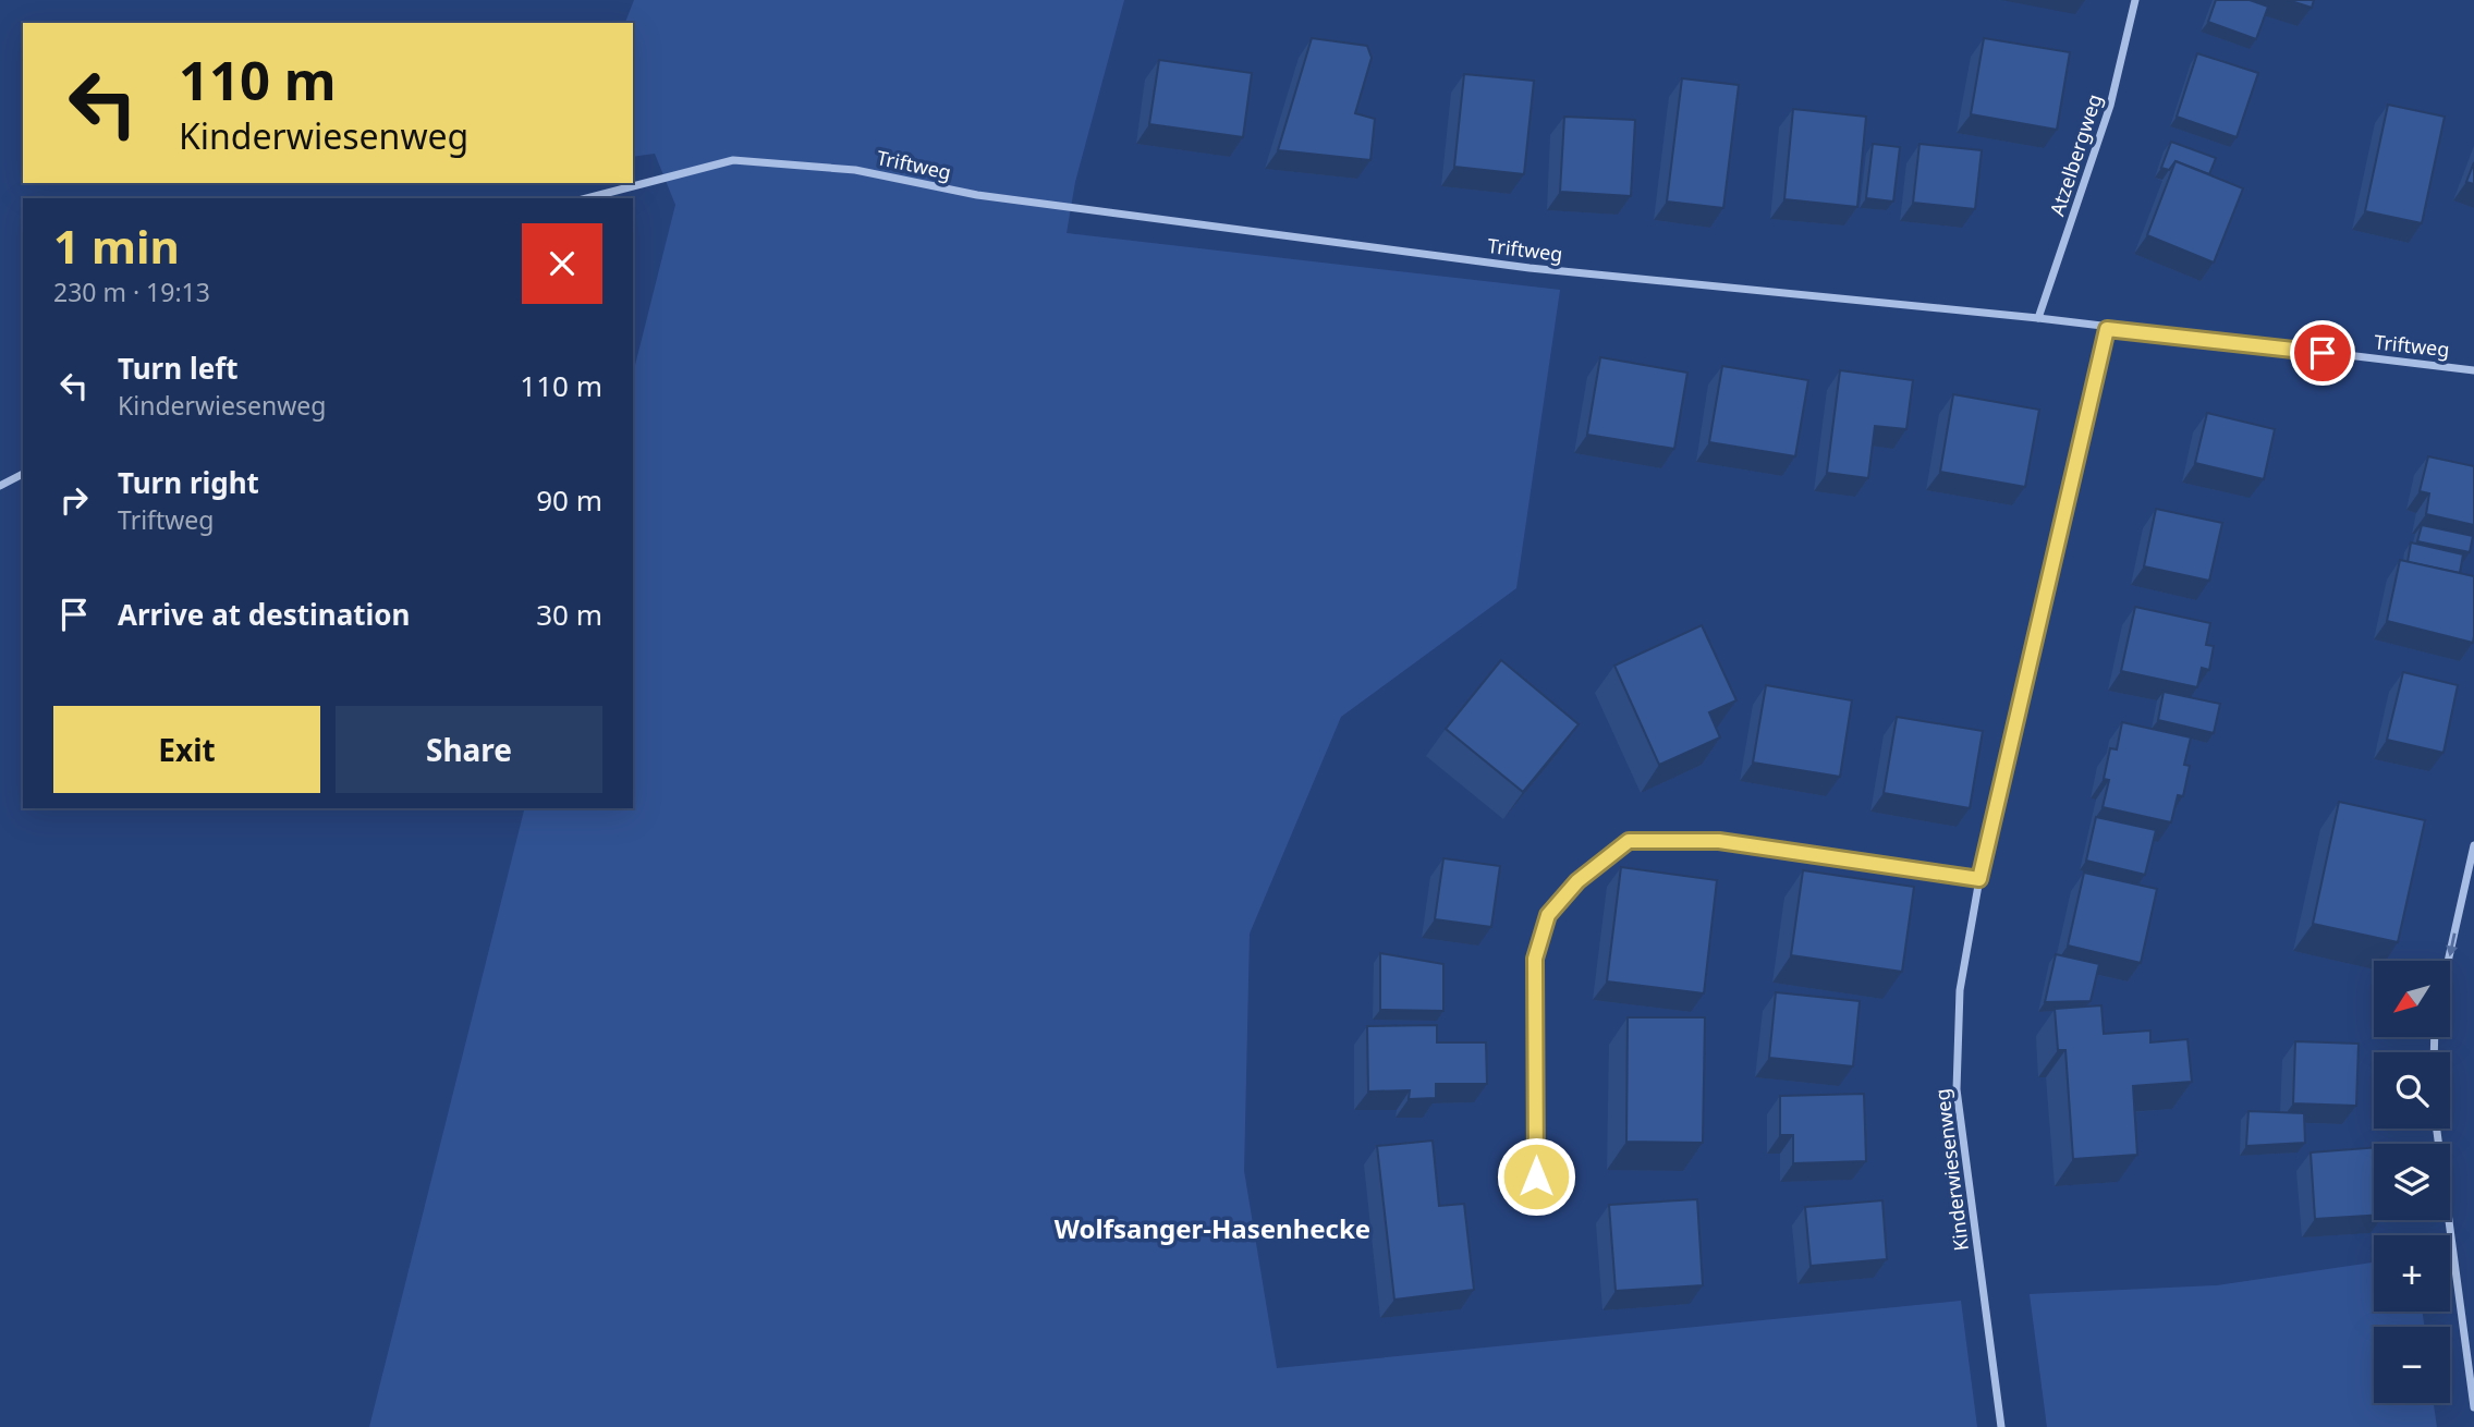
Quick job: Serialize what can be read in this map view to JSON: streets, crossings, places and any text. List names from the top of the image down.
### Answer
{
  "streets": {
    "street": ["Atzelbergweg", "Triftweg", "Kinderwiesenweg"]
  },
  "crossings": [
    ["Atzelbergweg", "Triftweg"],
    ["Triftweg", "Kinderwiesenweg"]
  ],
  "districts": ["Wolfsanger-Hasenhecke"],
  "north": "bottom left",
  "page": {
    "turn": ["110 m", "Kinderwiesenweg"],
    "heading": ["1 min", "230 m · 19:13"],
    "list": [
      {
        "name": "Turn left",
        "note": "Kinderwiesenweg",
        "value": "110 m"
      },
      {
        "name": "Turn right",
        "note": "Triftweg",
        "value": "90 m"
      },
      {
        "name": "Arrive at destination",
        "value": "30 m"
      }
    ],
    "buttons": ["Exit", "Share"],
    "map_buttons": ["+", "−"]
  }
}
